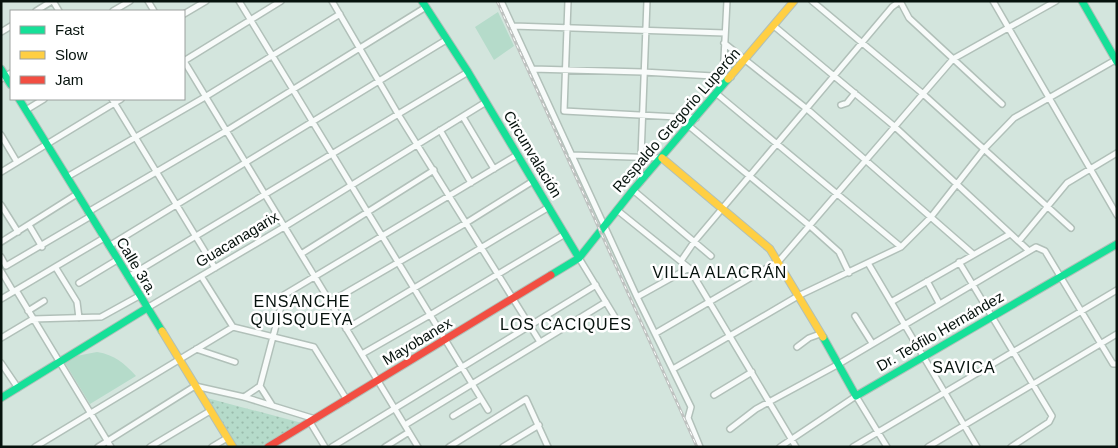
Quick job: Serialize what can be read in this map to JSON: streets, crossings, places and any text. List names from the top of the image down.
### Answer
{
  "streets": {
    "street": [
      "Respaldo Gregorio Luperón",
      "Circunvalación",
      "Guacanagarix",
      "Calle 3ra.",
      "Dr. Teófilo Hernández",
      "Mayobanex"
    ]
  },
  "crossings": [
    ["Respaldo Gregorio Luperón", "Circunvalación"],
    ["Respaldo Gregorio Luperón", "Mayobanex"],
    ["Circunvalación", "Guacanagarix"],
    ["Circunvalación", "Mayobanex"],
    ["Guacanagarix", "Calle 3ra."]
  ],
  "districts": [
    "VILLA ALACRÁN",
    "ENSANCHE QUISQUEYA",
    "LOS CACIQUES",
    "SAVICA"
  ],
  "legend": ["Fast", "Slow", "Jam"]
}
